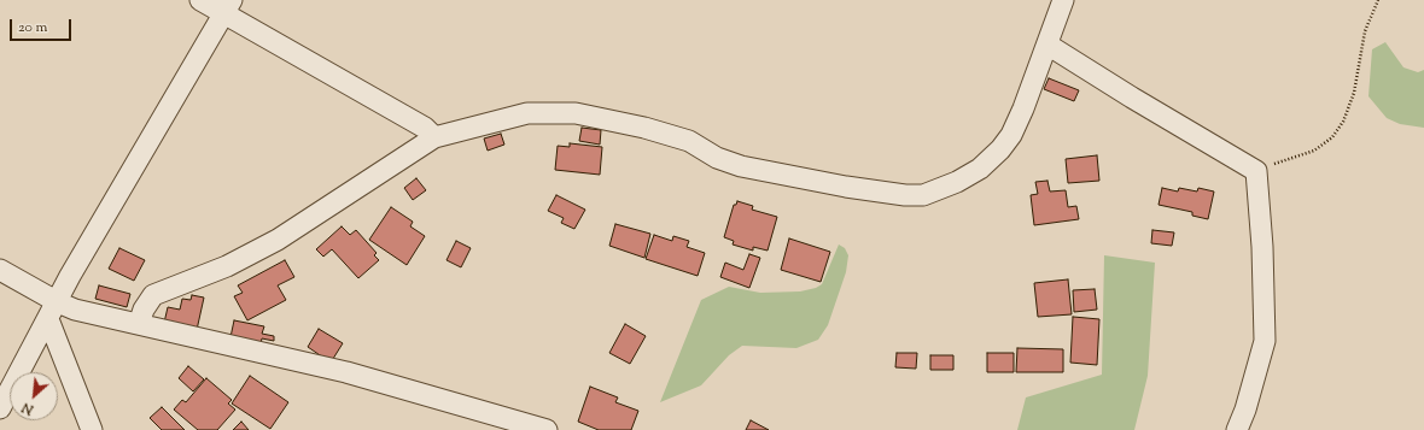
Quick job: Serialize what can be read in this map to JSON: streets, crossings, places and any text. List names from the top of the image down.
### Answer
{
  "scale_bar": "20 m",
  "north": "bottom left"
}
